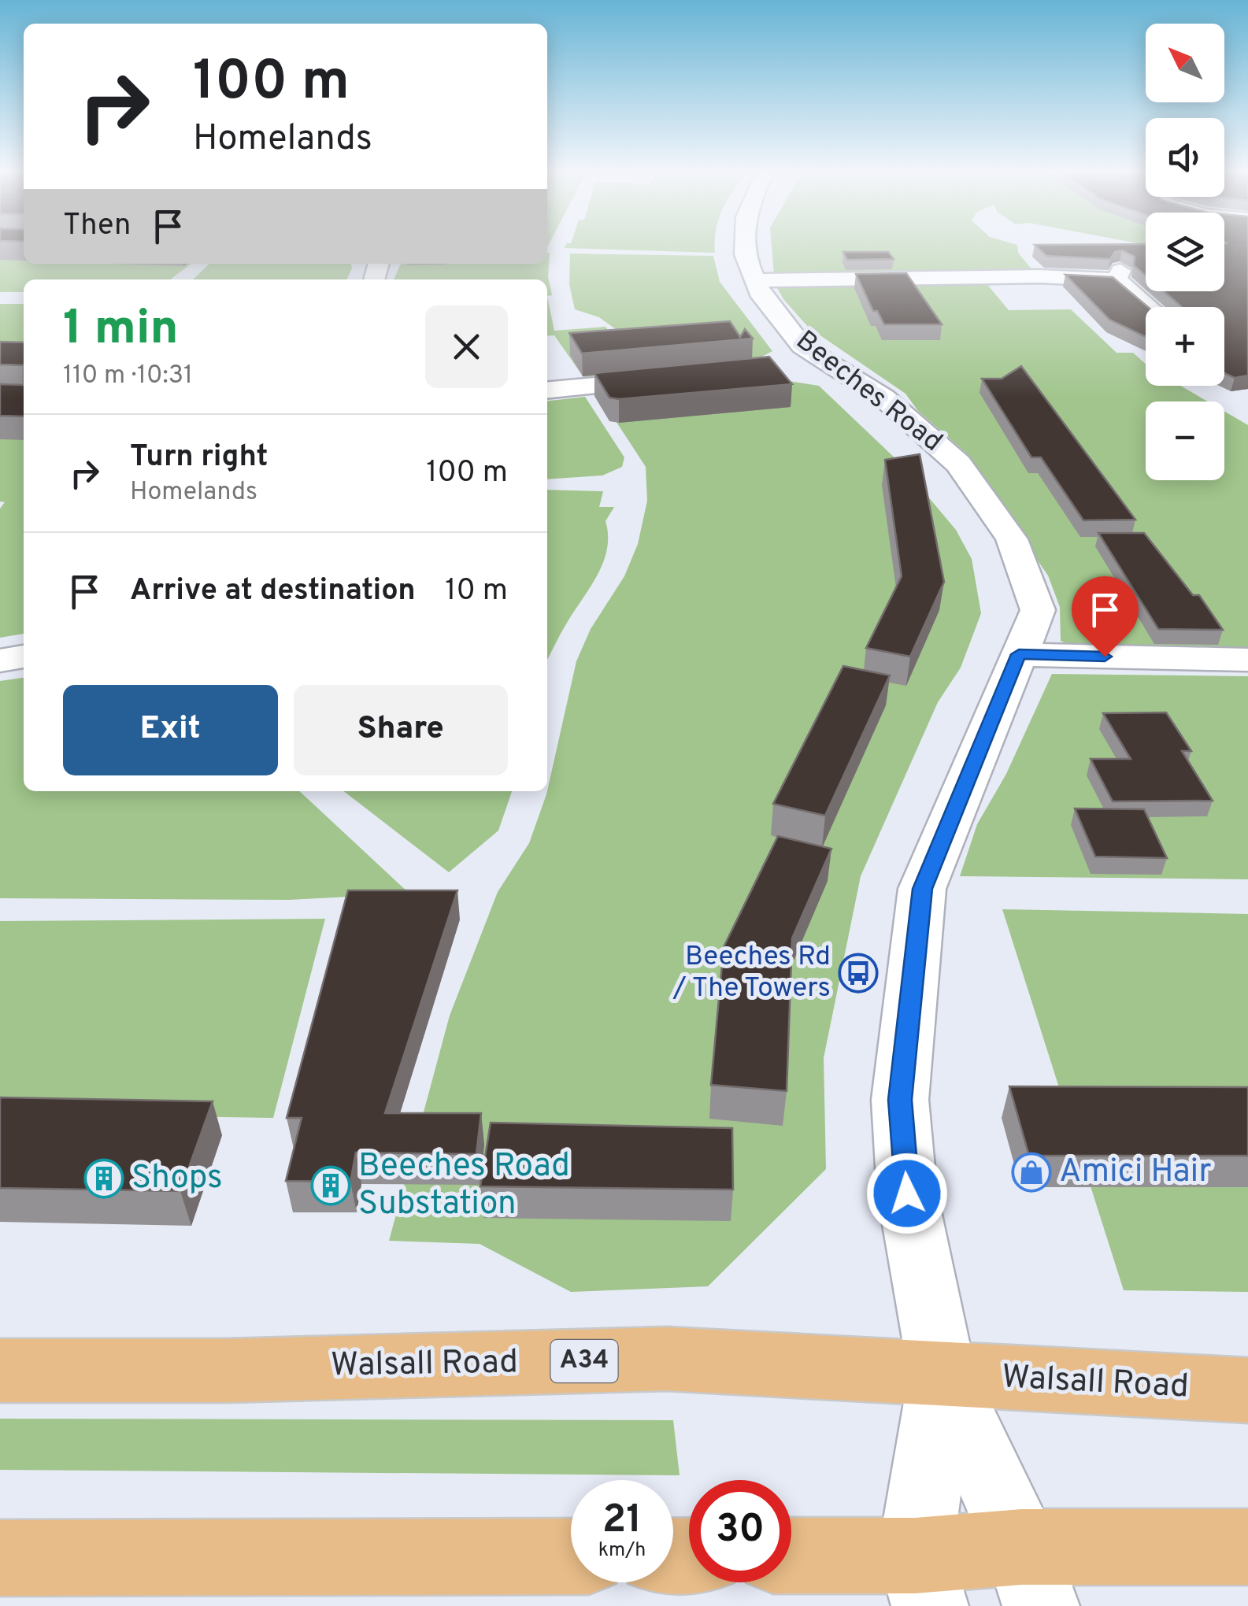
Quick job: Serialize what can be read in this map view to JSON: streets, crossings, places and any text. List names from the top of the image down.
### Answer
{
  "streets": {
    "highway": ["A34", "Walsall Road"],
    "street": ["Beeches Road"]
  },
  "crossings": [
    ["Beeches Road", "Walsall Road"]
  ],
  "places": {
    "bus stop": ["Beeches Rd / The Towers"],
    "shop": ["Amici Hair"],
    "building": ["Shops", "Beeches Road Substation"]
  },
  "north": "top left",
  "page": {
    "map_buttons": ["+", "−"],
    "turn": ["100 m", "Homelands"],
    "then": "Then",
    "heading": ["1 min", "110 m · 10:31"],
    "list": [
      {
        "name": "Turn right",
        "note": "Homelands",
        "value": "100 m"
      },
      {
        "name": "Arrive at destination",
        "value": "10 m"
      }
    ],
    "buttons": ["Exit", "Share"],
    "speed": "21 km/h",
    "limit": "30"
  }
}
